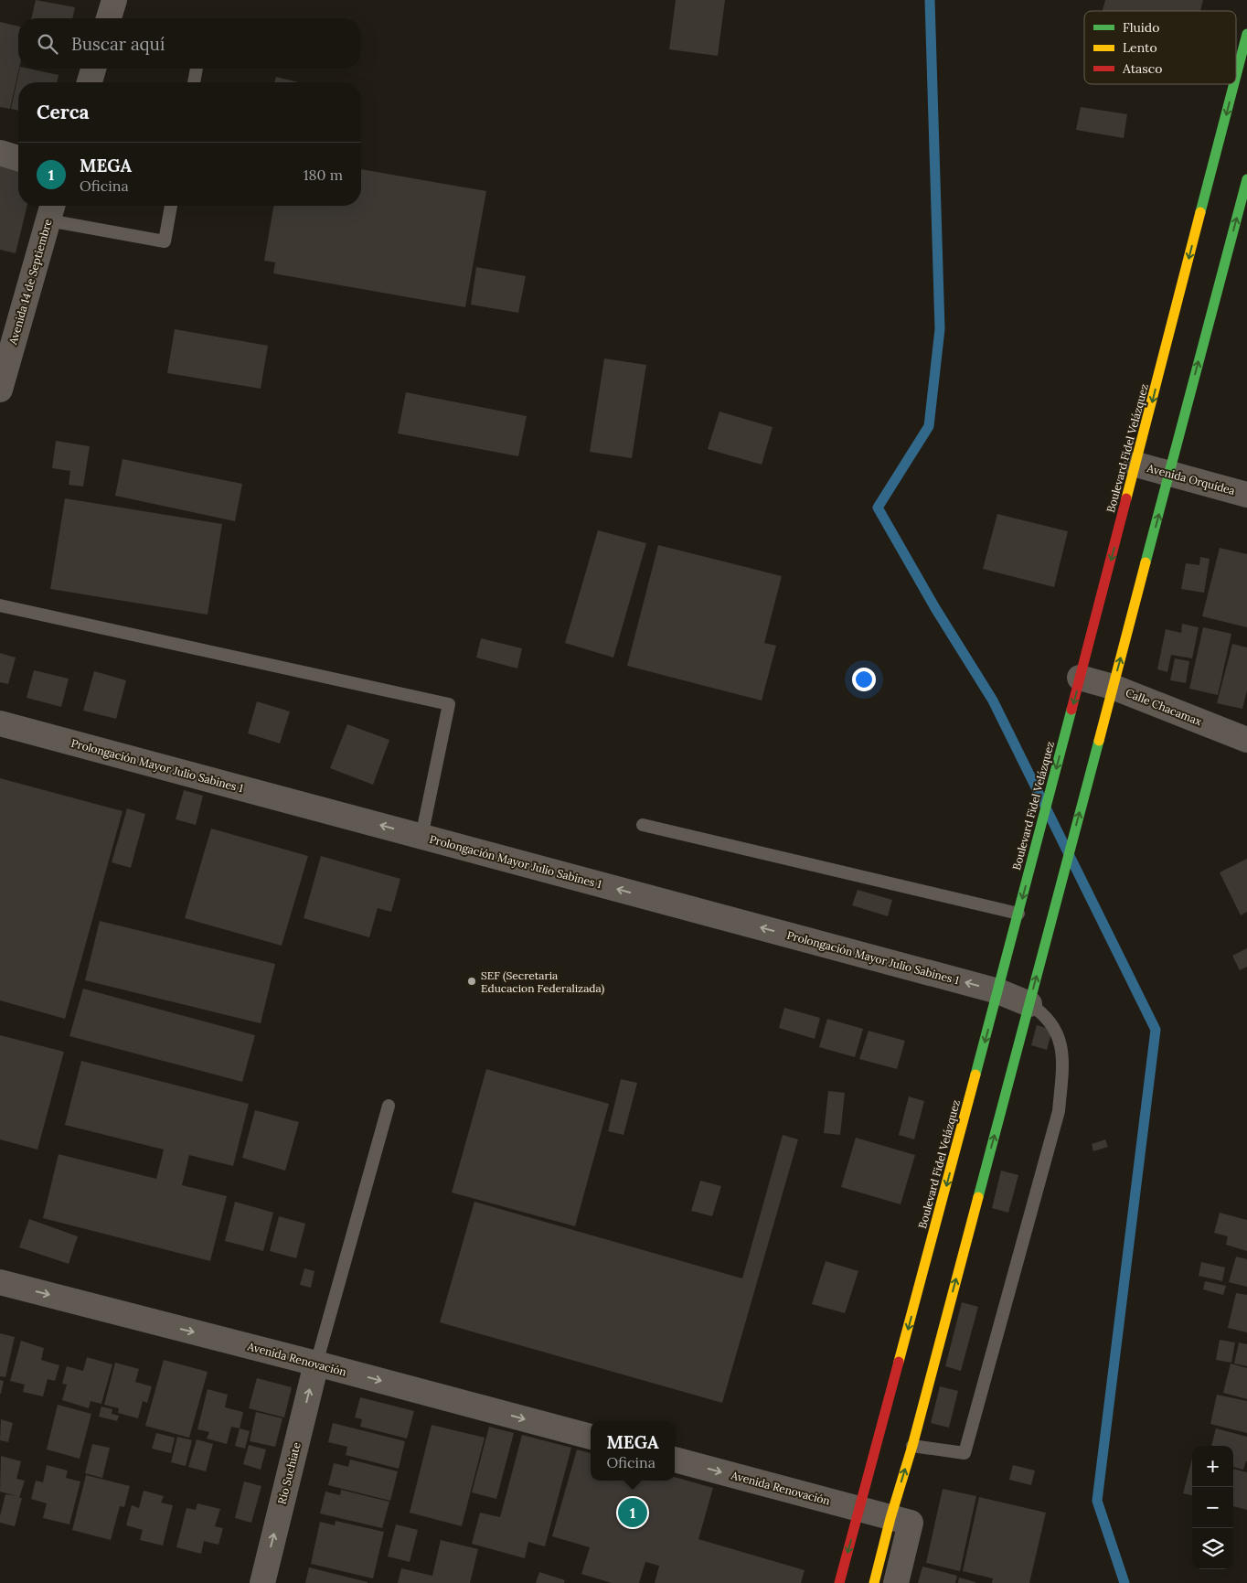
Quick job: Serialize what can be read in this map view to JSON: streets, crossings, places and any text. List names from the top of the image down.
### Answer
{
  "streets": {
    "main road": ["Boulevard Fidel Velázquez"],
    "street": [
      "Avenida 14 de Septiembre",
      "Avenida Orquídea",
      "Calle Chacamax",
      "Prolongación Mayor Julio Sabines 1",
      "Avenida Renovación",
      "Río Suchiate"
    ]
  },
  "crossings": [
    ["Boulevard Fidel Velázquez", "Avenida Orquídea"],
    ["Boulevard Fidel Velázquez", "Calle Chacamax"],
    ["Boulevard Fidel Velázquez", "Prolongación Mayor Julio Sabines 1"],
    ["Boulevard Fidel Velázquez", "Avenida Renovación"],
    ["Avenida Renovación", "Río Suchiate"]
  ],
  "one_way": ["Prolongación Mayor Julio Sabines 1", "Avenida Renovación", "Río Suchiate"],
  "places": ["SEF (Secretaria Educacion Federalizada)"],
  "legend": ["Fluido", "Lento", "Atasco"],
  "page": {
    "search": "Buscar aquí",
    "heading": "Cerca",
    "list": [
      {
        "mark": "1",
        "name": "MEGA",
        "note": "Oficina",
        "value": "180 m"
      }
    ],
    "popup": ["MEGA", "Oficina"],
    "map_buttons": ["+", "−"],
    "pins": "1"
  }
}
